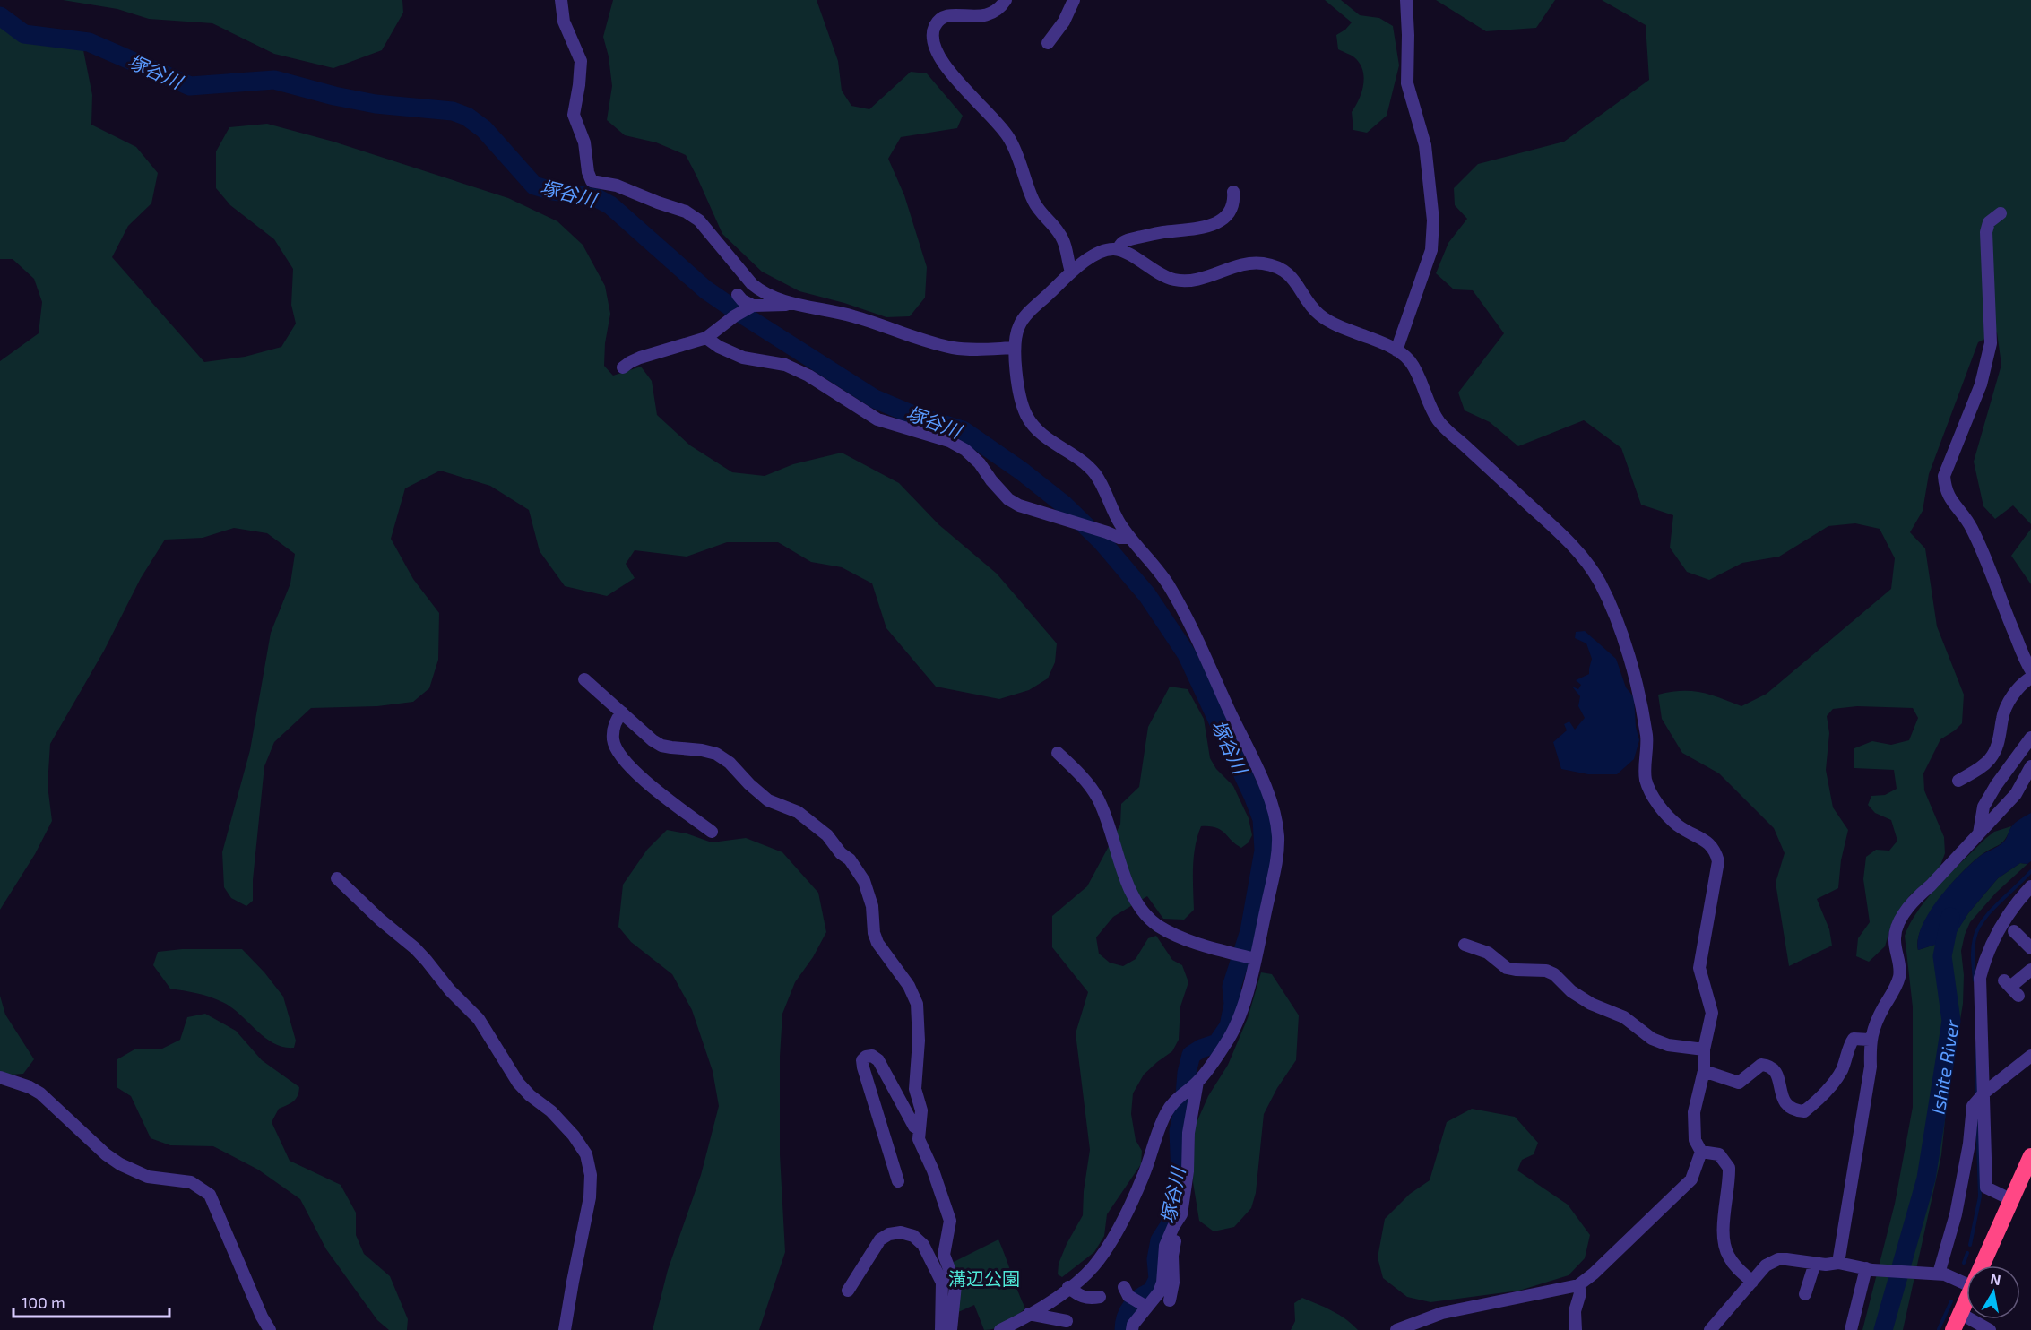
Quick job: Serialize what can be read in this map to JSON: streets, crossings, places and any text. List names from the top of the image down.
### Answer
{
  "water": ["塚谷川", "Ishite River"],
  "parks": ["溝辺公園"],
  "scale_bar": "100 m",
  "north": "top"
}
